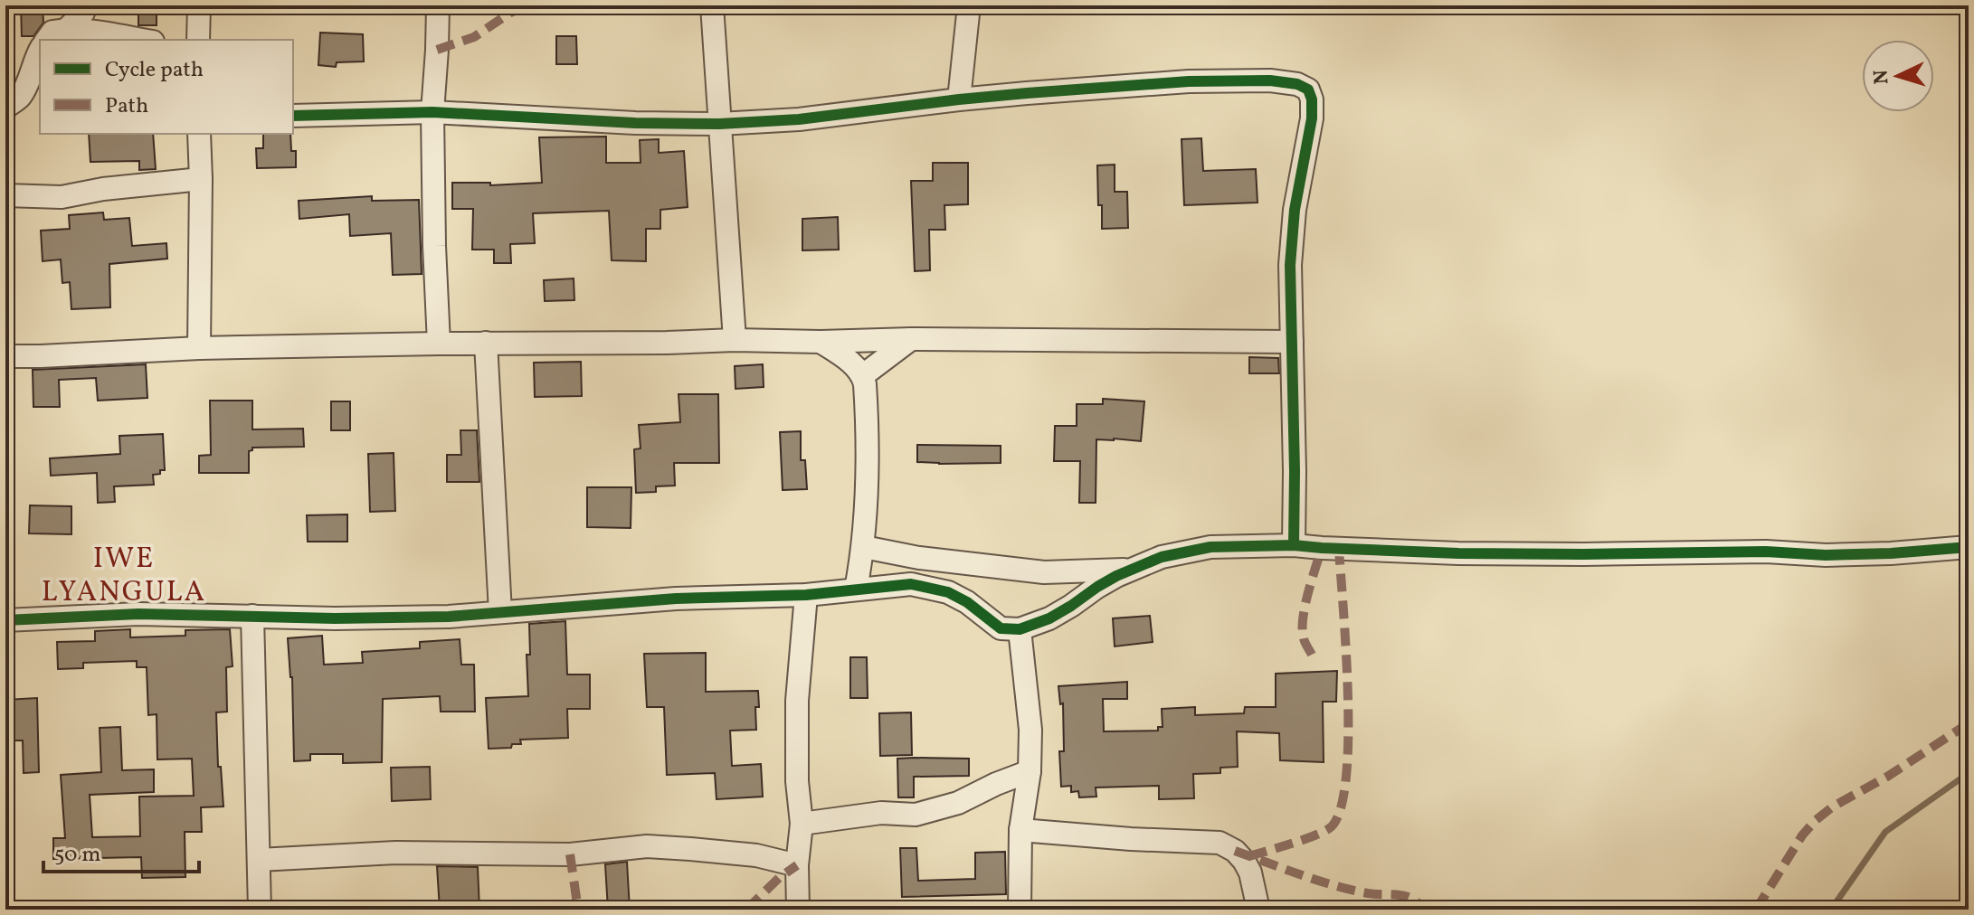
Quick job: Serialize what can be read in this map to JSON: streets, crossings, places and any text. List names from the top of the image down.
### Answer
{
  "districts": ["IWE LYANGULA"],
  "legend": ["Cycle path", "Path"],
  "scale_bar": "50 m",
  "north": "left"
}
